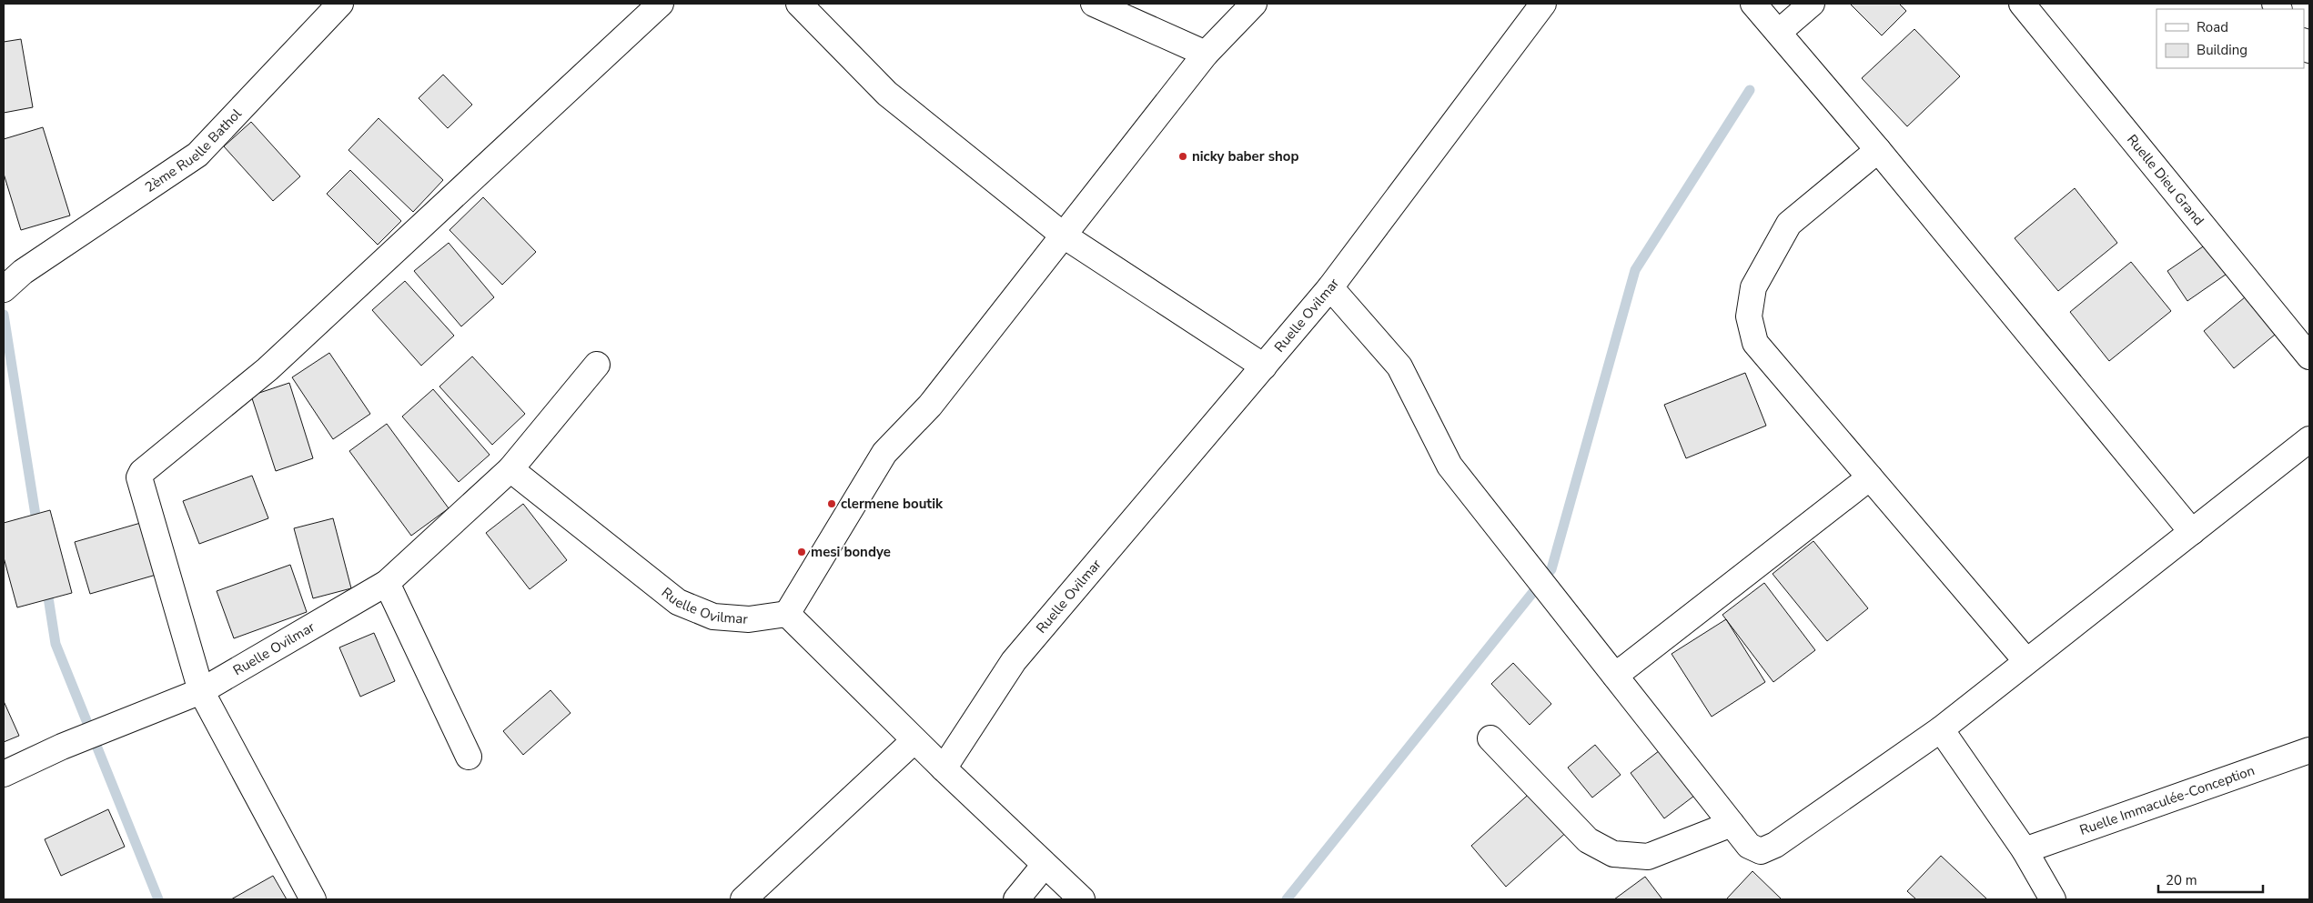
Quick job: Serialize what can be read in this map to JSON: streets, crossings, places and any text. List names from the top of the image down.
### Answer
{
  "streets": {
    "street": [
      "2ème Ruelle Bathol",
      "Ruelle Dieu Grand",
      "Ruelle Ovilmar",
      "Ruelle Immaculée-Conception"
    ]
  },
  "places": ["nicky baber shop", "clermene boutik", "mesi bondye"],
  "legend": ["Road", "Building"],
  "scale_bar": "20 m"
}
